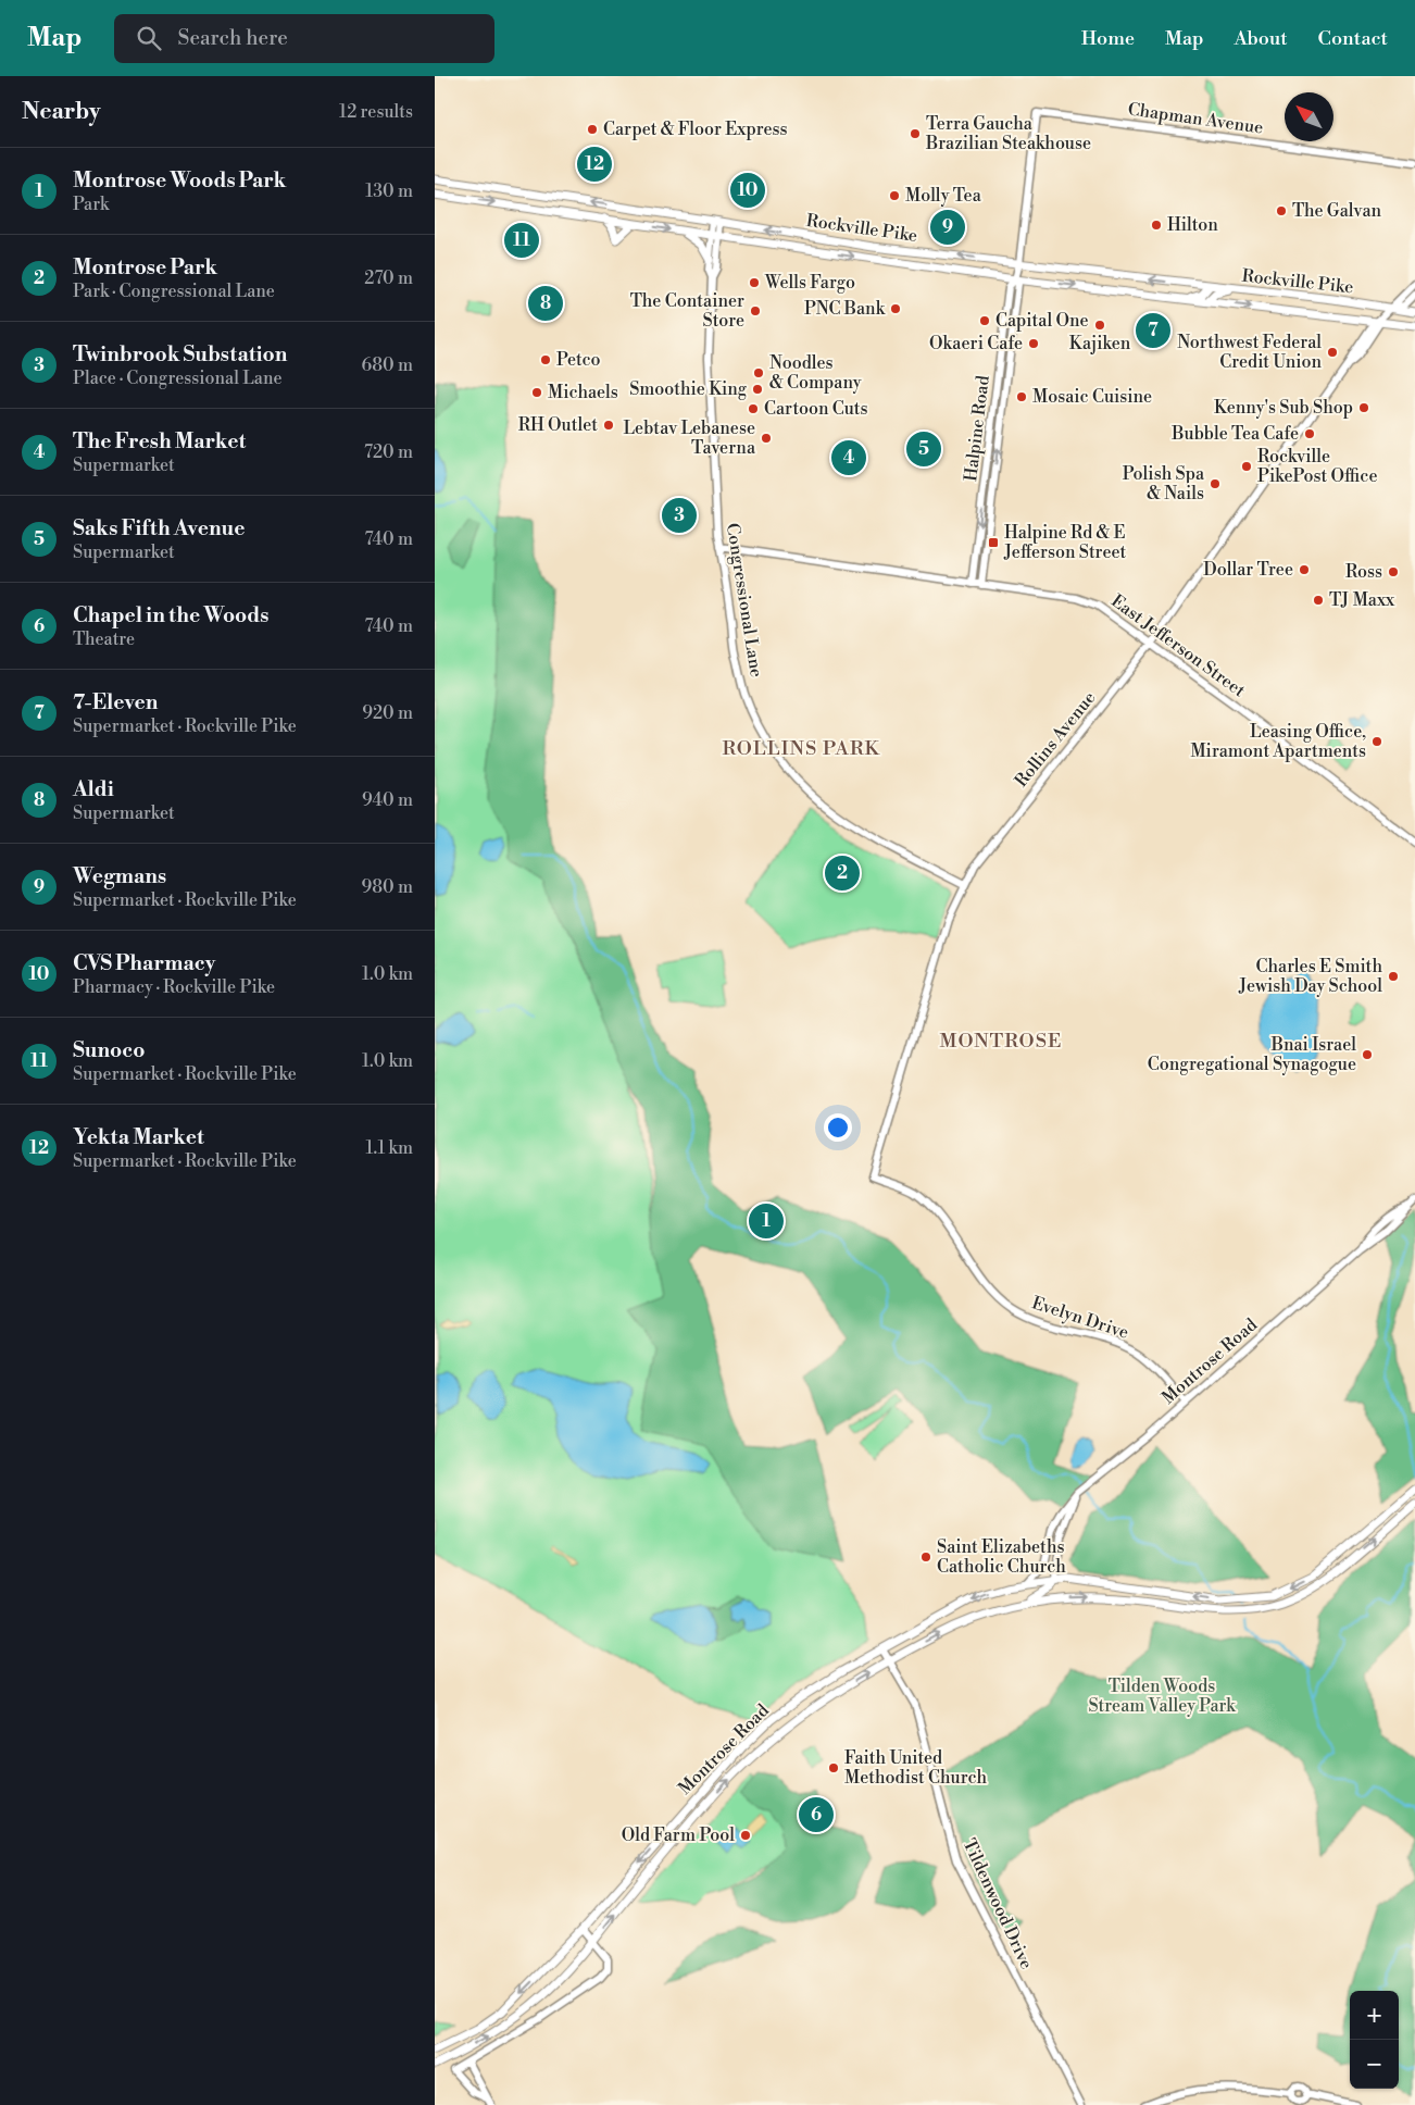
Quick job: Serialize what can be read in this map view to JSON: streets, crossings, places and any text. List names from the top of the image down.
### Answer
{
  "streets": {
    "main road": ["Rockville Pike", "Montrose Road"],
    "street": [
      "Chapman Avenue",
      "Halpine Road",
      "Congressional Lane",
      "East Jefferson Street",
      "Rollins Avenue",
      "Evelyn Drive",
      "Tildenwood Drive"
    ]
  },
  "crossings": [
    ["Chapman Avenue", "Halpine Road"],
    ["Rockville Pike", "Halpine Road"],
    ["Rockville Pike", "Congressional Lane"],
    ["Rockville Pike", "Rollins Avenue"],
    ["Halpine Road", "East Jefferson Street"],
    ["Congressional Lane", "East Jefferson Street"],
    ["Congressional Lane", "Rollins Avenue"],
    ["East Jefferson Street", "Rollins Avenue"],
    ["Rollins Avenue", "Evelyn Drive"],
    ["Evelyn Drive", "Montrose Road"],
    ["Montrose Road", "Tildenwood Drive"]
  ],
  "districts": ["ROLLINS PARK", "MONTROSE"],
  "parks": ["Tilden Woods Stream Valley Park"],
  "places": {
    "other": [
      "Carpet & Floor Express",
      "Terra Gaucha Brazilian Steakhouse",
      "Molly Tea",
      "The Galvan",
      "Hilton",
      "Wells Fargo",
      "PNC Bank",
      "The Container Store",
      "Capital One",
      "Kajiken",
      "Okaeri Cafe",
      "Northwest Federal Credit Union",
      "Petco",
      "Noodles & Company",
      "Smoothie King",
      "Michaels",
      "Mosaic Cuisine",
      "Kenny's Sub Shop",
      "Cartoon Cuts",
      "RH Outlet",
      "Bubble Tea Cafe",
      "Lebtav Lebanese Taverna",
      "Rockville PikePost Office",
      "Polish Spa & Nails",
      "Dollar Tree",
      "Ross",
      "TJ Maxx",
      "Leasing Office, Miramont Apartments",
      "Charles E Smith Jewish Day School",
      "Bnai Israel Congregational Synagogue",
      "Saint Elizabeths Catholic Church",
      "Faith United Methodist Church",
      "Old Farm Pool"
    ],
    "transit": ["Halpine Rd & E Jefferson Street"]
  },
  "north": "top left",
  "page": {
    "header": "Map",
    "search": "Search here",
    "nav": [
      "Home",
      "Map",
      "About",
      "Contact"
    ],
    "heading": ["Nearby", "12 results"],
    "pins": [
      "12",
      "10",
      "9",
      "11",
      "8",
      "7",
      "5",
      "4",
      "3",
      "2",
      "1",
      "6"
    ],
    "list": [
      {
        "mark": "1",
        "name": "Montrose Woods Park",
        "note": "Park",
        "value": "130 m"
      },
      {
        "mark": "2",
        "name": "Montrose Park",
        "note": "Park · Congressional Lane",
        "value": "270 m"
      },
      {
        "mark": "3",
        "name": "Twinbrook Substation",
        "note": "Place · Congressional Lane",
        "value": "680 m"
      },
      {
        "mark": "4",
        "name": "The Fresh Market",
        "note": "Supermarket",
        "value": "720 m"
      },
      {
        "mark": "5",
        "name": "Saks Fifth Avenue",
        "note": "Supermarket",
        "value": "740 m"
      },
      {
        "mark": "6",
        "name": "Chapel in the Woods",
        "note": "Theatre",
        "value": "740 m"
      },
      {
        "mark": "7",
        "name": "7-Eleven",
        "note": "Supermarket · Rockville Pike",
        "value": "920 m"
      },
      {
        "mark": "8",
        "name": "Aldi",
        "note": "Supermarket",
        "value": "940 m"
      },
      {
        "mark": "9",
        "name": "Wegmans",
        "note": "Supermarket · Rockville Pike",
        "value": "980 m"
      },
      {
        "mark": "10",
        "name": "CVS Pharmacy",
        "note": "Pharmacy · Rockville Pike",
        "value": "1.0 km"
      },
      {
        "mark": "11",
        "name": "Sunoco",
        "note": "Supermarket · Rockville Pike",
        "value": "1.0 km"
      },
      {
        "mark": "12",
        "name": "Yekta Market",
        "note": "Supermarket · Rockville Pike",
        "value": "1.1 km"
      }
    ],
    "map_buttons": ["+", "−"]
  }
}
